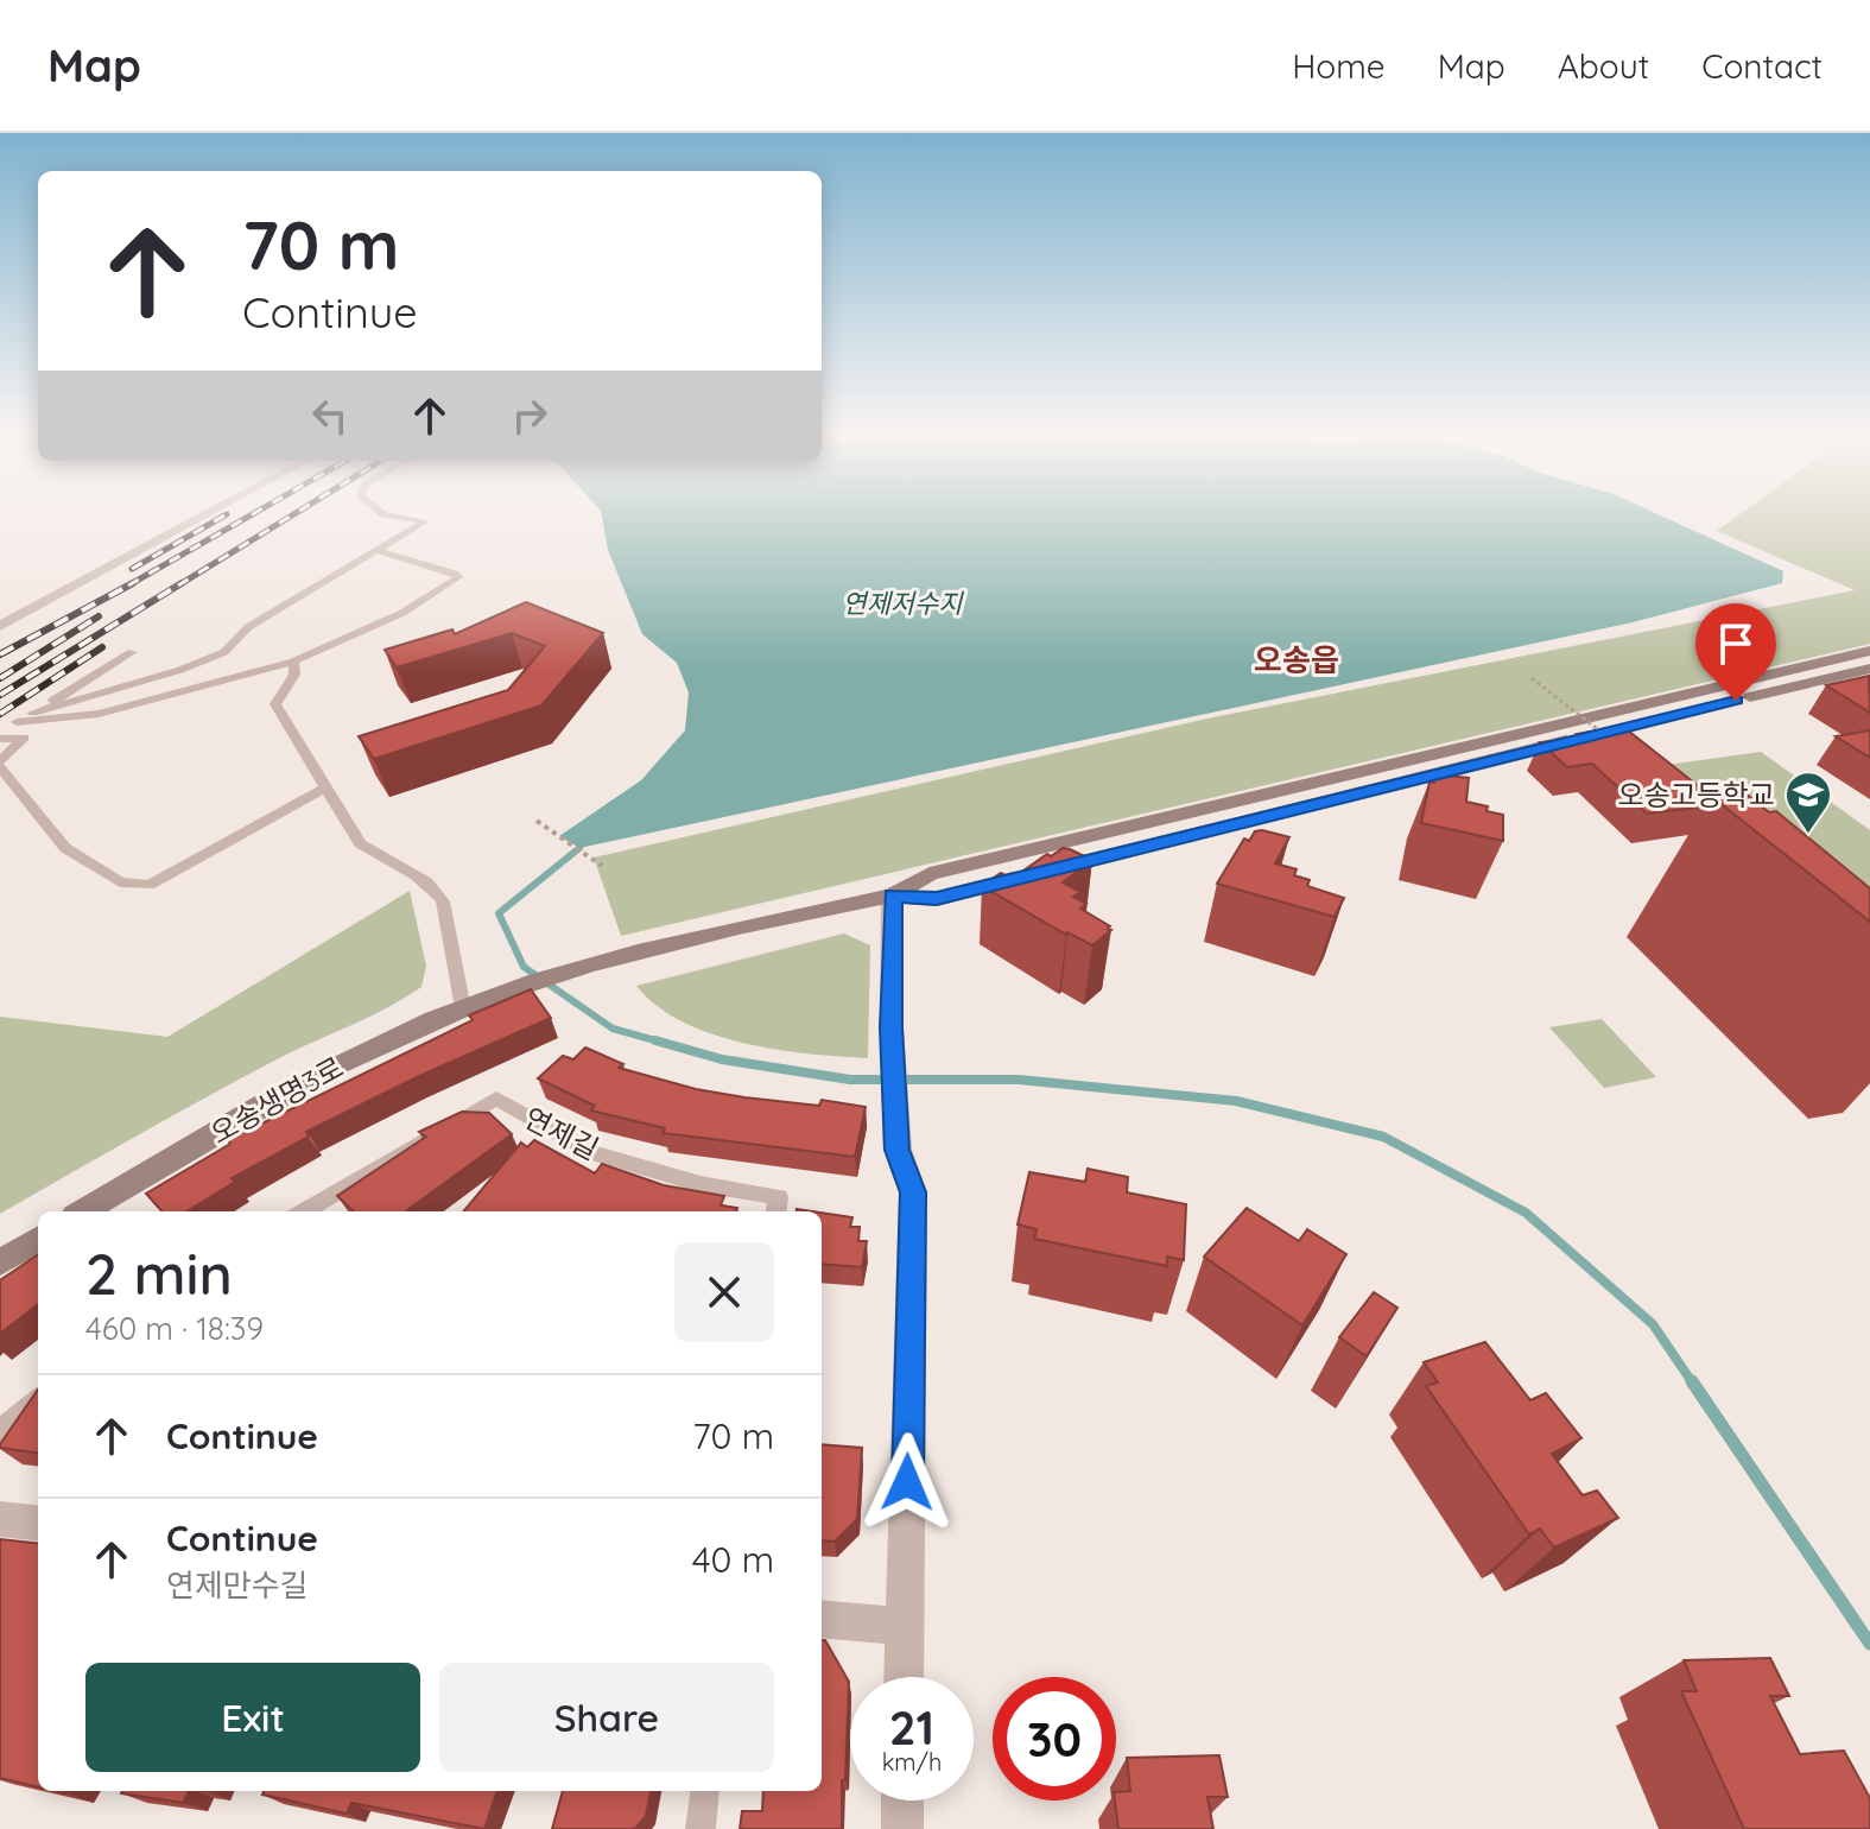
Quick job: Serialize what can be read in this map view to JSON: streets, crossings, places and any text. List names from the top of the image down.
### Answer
{
  "streets": {
    "street": ["오송생명3로"],
    "lane": ["연제길"]
  },
  "districts": ["오송읍"],
  "water": ["연제저수지"],
  "places": {
    "school or university": ["오송고등학교"]
  },
  "page": {
    "header": "Map",
    "nav": [
      "Home",
      "Map",
      "About",
      "Contact"
    ],
    "turn": ["70 m", "Continue"],
    "heading": ["2 min", "460 m · 18:39"],
    "list": [
      {
        "name": "Continue",
        "value": "70 m"
      },
      {
        "name": "Continue",
        "note": "연제만수길",
        "value": "40 m"
      }
    ],
    "buttons": ["Exit", "Share"],
    "speed": "21 km/h",
    "limit": "30"
  }
}
